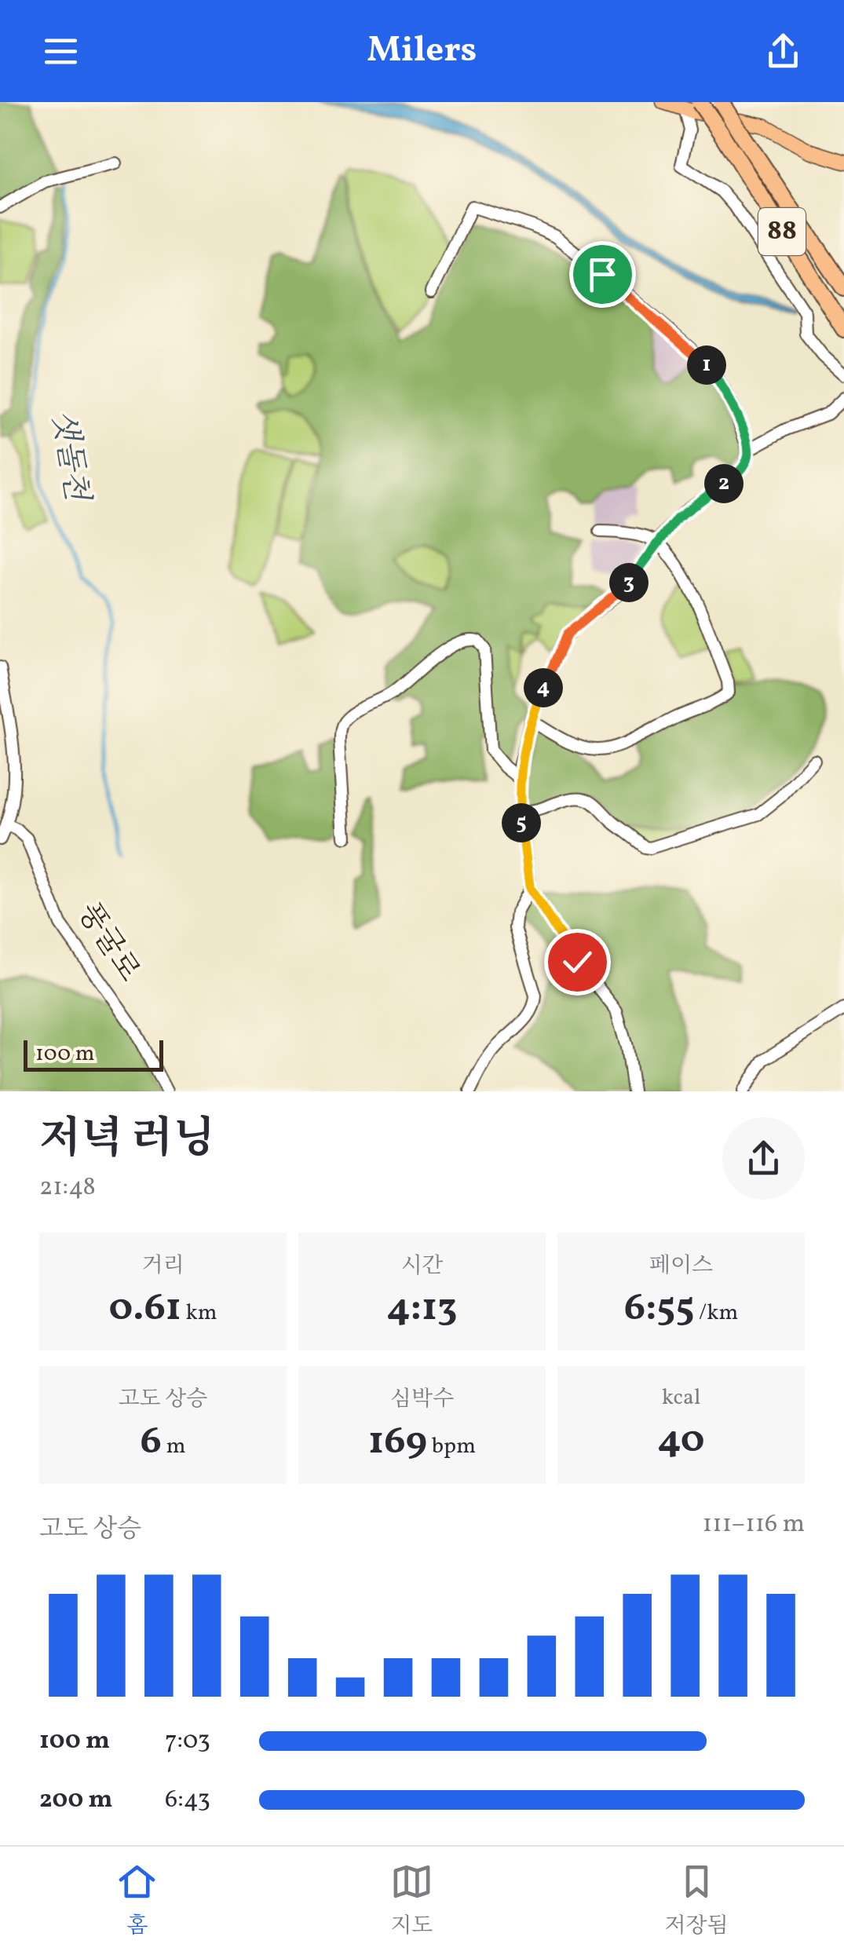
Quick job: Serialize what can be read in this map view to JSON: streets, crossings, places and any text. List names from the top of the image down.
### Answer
{
  "streets": {
    "highway": ["88"],
    "street": ["풍굴로"]
  },
  "water": ["샛돌천"],
  "scale_bar": "100 m",
  "page": {
    "header": "Milers",
    "pins": [
      "1",
      "2",
      "3",
      "4",
      "5"
    ],
    "scale": "100 m",
    "heading": ["저녁 러닝", "21:48"],
    "stats": [
      ["거리", "0.61 km"],
      ["시간", "4:13"],
      ["페이스", "6:55 /km"],
      ["고도 상승", "6 m"],
      ["심박수", "169 bpm"],
      ["kcal", "40"]
    ],
    "chart": ["고도 상승", "111–116 m"],
    "list": [
      {
        "name": "100 m",
        "note": "7:03"
      },
      {
        "name": "200 m",
        "note": "6:43"
      }
    ],
    "tabs": ["홈", "지도", "저장됨"]
  }
}
